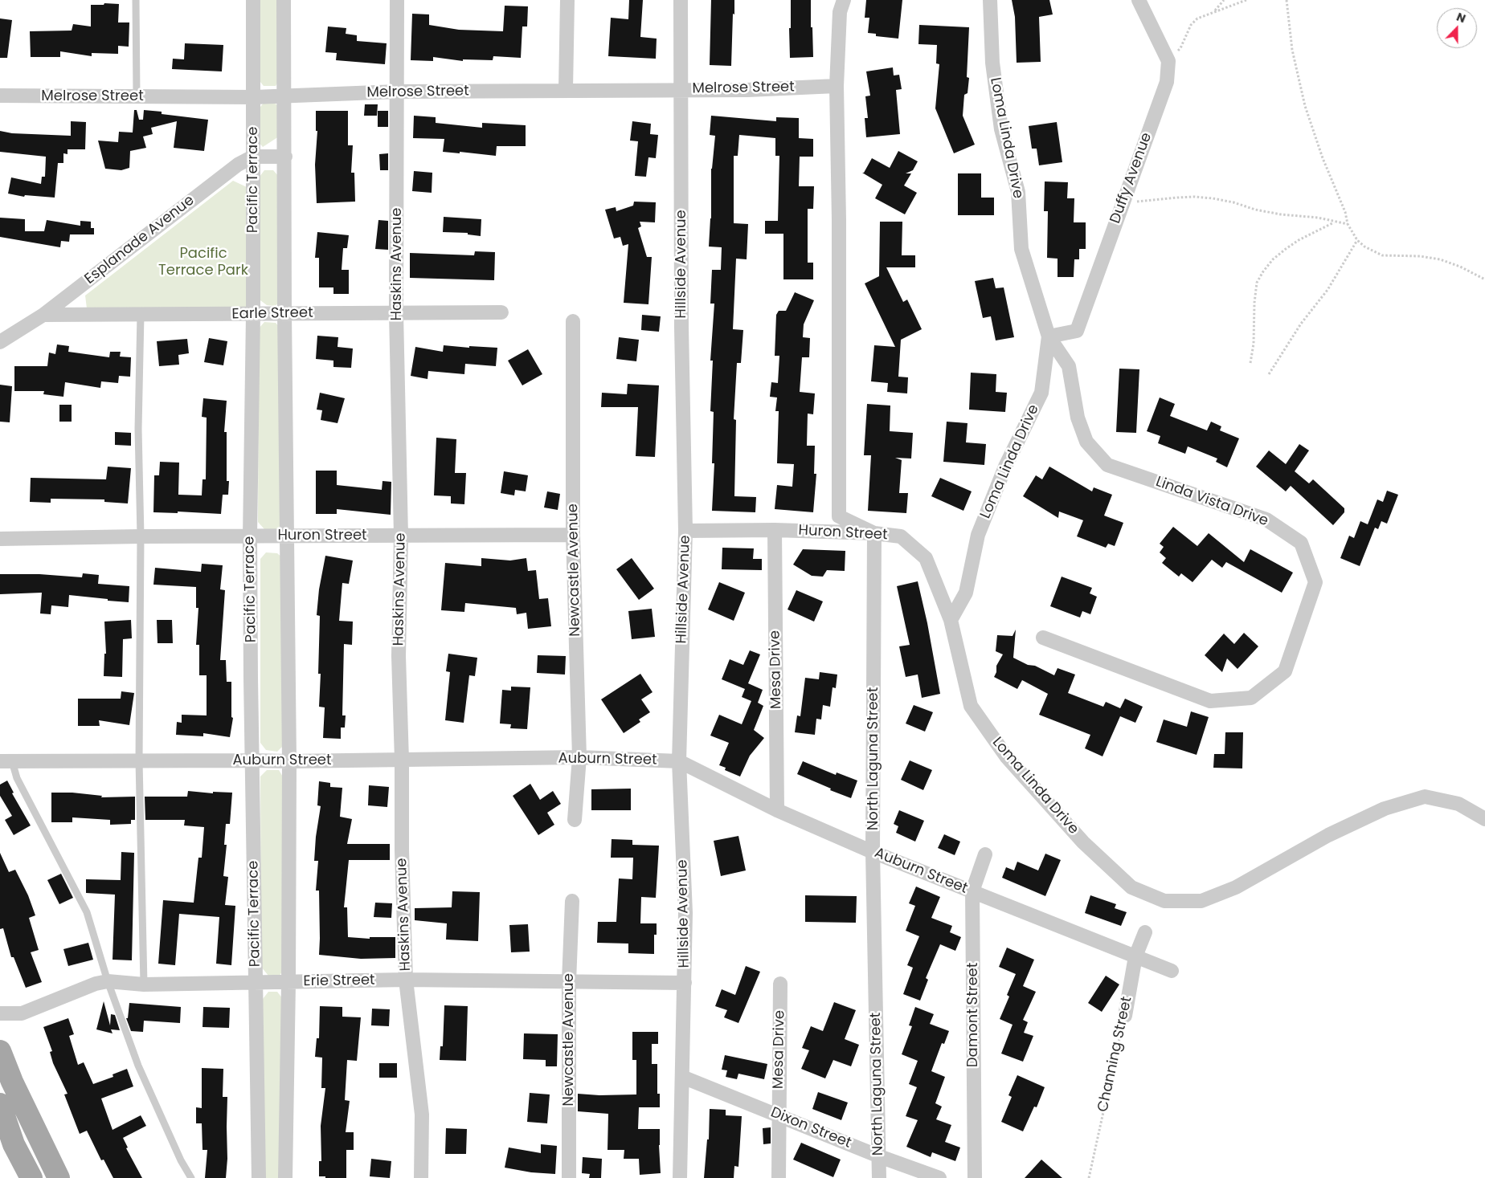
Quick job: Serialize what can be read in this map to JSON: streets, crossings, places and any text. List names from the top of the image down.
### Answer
{
  "streets": {
    "street": [
      "Melrose Street",
      "Loma Linda Drive",
      "Duffy Avenue",
      "Pacific Terrace",
      "Esplanade Avenue",
      "Haskins Avenue",
      "Hillside Avenue",
      "Earle Street",
      "Linda Vista Drive",
      "Huron Street",
      "Newcastle Avenue",
      "Mesa Drive",
      "North Laguna Street",
      "Auburn Street",
      "Erie Street",
      "Damont Street",
      "Channing Street",
      "Dixon Street"
    ]
  },
  "crossings": [
    ["Melrose Street", "Pacific Terrace"],
    ["Melrose Street", "Haskins Avenue"],
    ["Melrose Street", "Hillside Avenue"],
    ["Loma Linda Drive", "Duffy Avenue"],
    ["Loma Linda Drive", "Linda Vista Drive"],
    ["Loma Linda Drive", "Huron Street"],
    ["Duffy Avenue", "Linda Vista Drive"],
    ["Pacific Terrace", "Esplanade Avenue"],
    ["Pacific Terrace", "Earle Street"],
    ["Pacific Terrace", "Huron Street"],
    ["Pacific Terrace", "Auburn Street"],
    ["Pacific Terrace", "Erie Street"],
    ["Esplanade Avenue", "Earle Street"],
    ["Haskins Avenue", "Earle Street"],
    ["Haskins Avenue", "Huron Street"],
    ["Haskins Avenue", "Auburn Street"],
    ["Haskins Avenue", "Erie Street"],
    ["Hillside Avenue", "Huron Street"],
    ["Hillside Avenue", "Auburn Street"],
    ["Hillside Avenue", "Erie Street"],
    ["Hillside Avenue", "Dixon Street"],
    ["Huron Street", "Newcastle Avenue"],
    ["Huron Street", "Mesa Drive"],
    ["Huron Street", "North Laguna Street"],
    ["Newcastle Avenue", "Auburn Street"],
    ["Newcastle Avenue", "Erie Street"],
    ["Mesa Drive", "Auburn Street"],
    ["Mesa Drive", "Dixon Street"],
    ["North Laguna Street", "Auburn Street"],
    ["North Laguna Street", "Dixon Street"],
    ["Auburn Street", "Damont Street"],
    ["Auburn Street", "Channing Street"]
  ],
  "parks": ["Pacific Terrace Park"],
  "north": "top"
}
